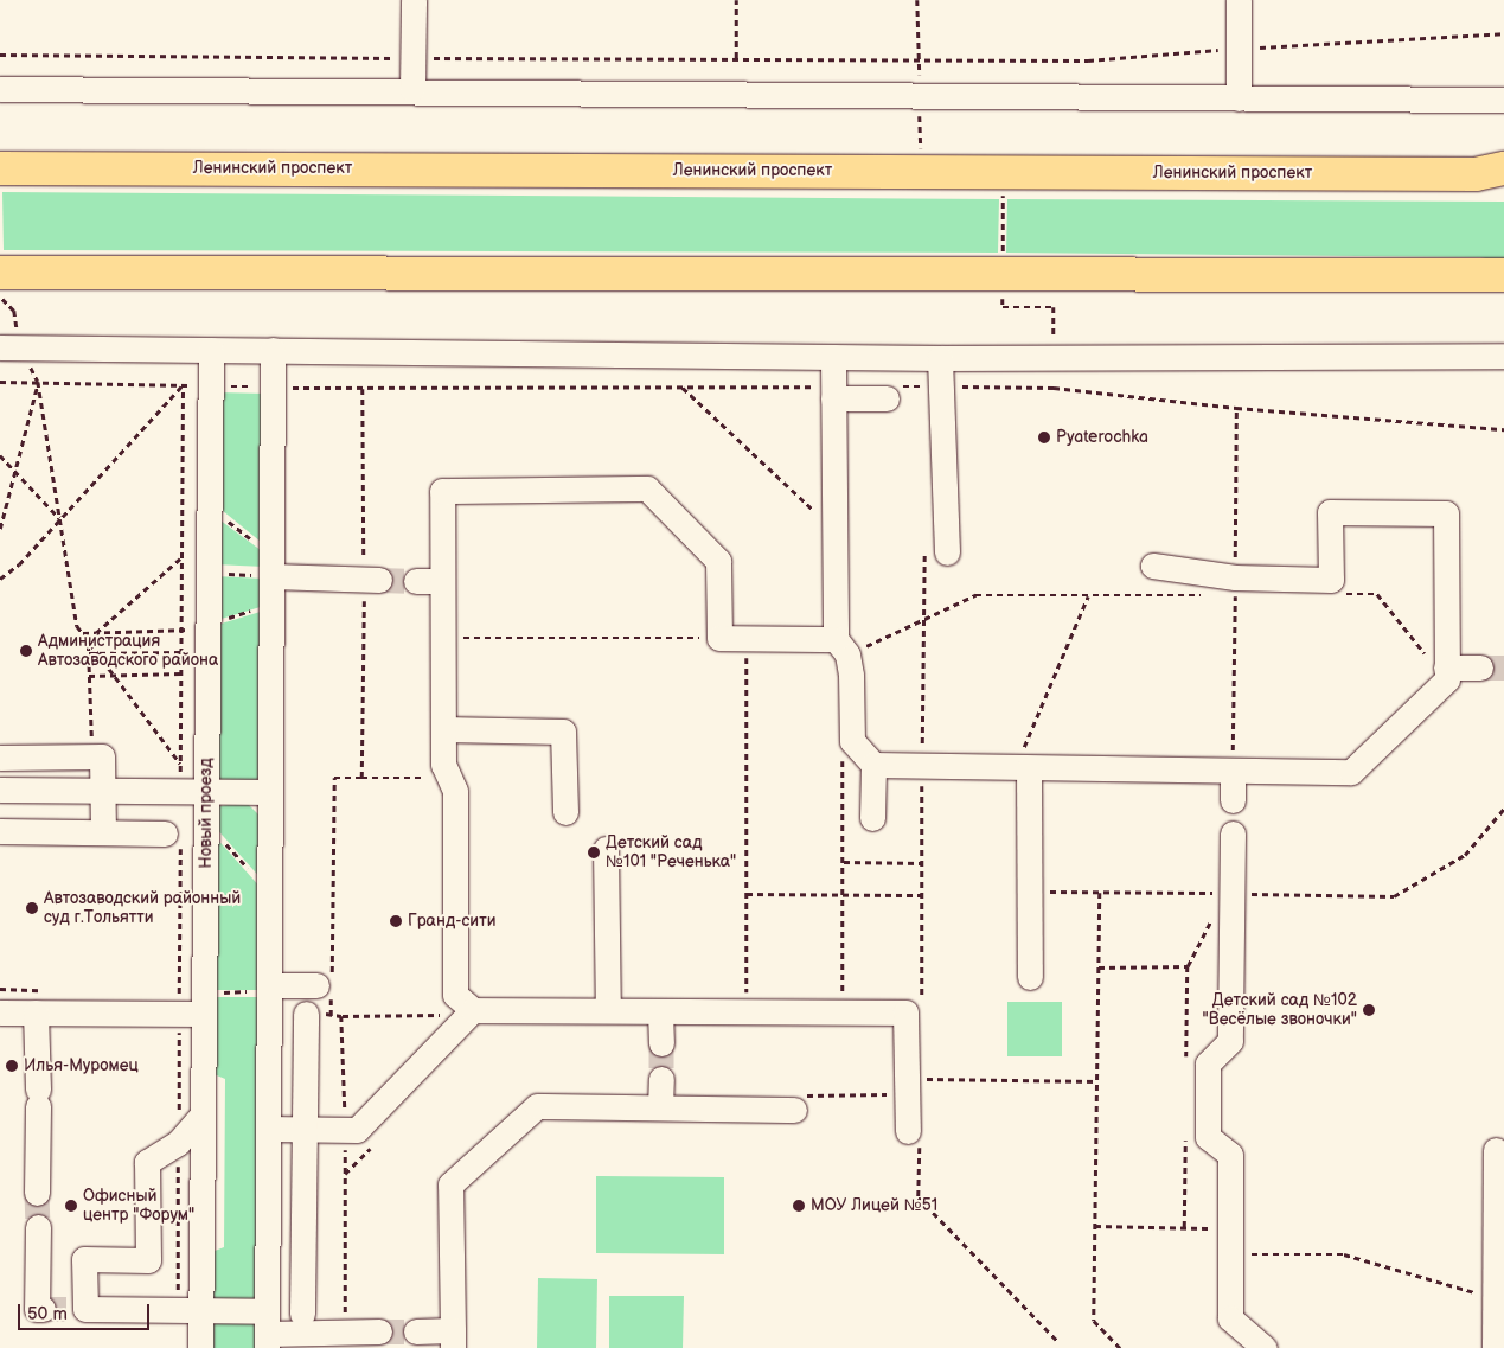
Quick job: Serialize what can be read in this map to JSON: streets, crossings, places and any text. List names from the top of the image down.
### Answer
{
  "streets": {
    "main road": ["Ленинский проспект"],
    "street": ["Новый проезд"]
  },
  "places": [
    "Pyaterochka",
    "Администрация Автозаводского района",
    "Детский сад №101 \"Реченька\"",
    "Автозаводский районный суд г.Тольятти",
    "Гранд-сити",
    "Детский сад №102 \"Весёлые звоночки\"",
    "Илья-Муромец",
    "Офисный центр \"Форум\"",
    "МОУ Лицей №51"
  ],
  "scale_bar": "50 m"
}
